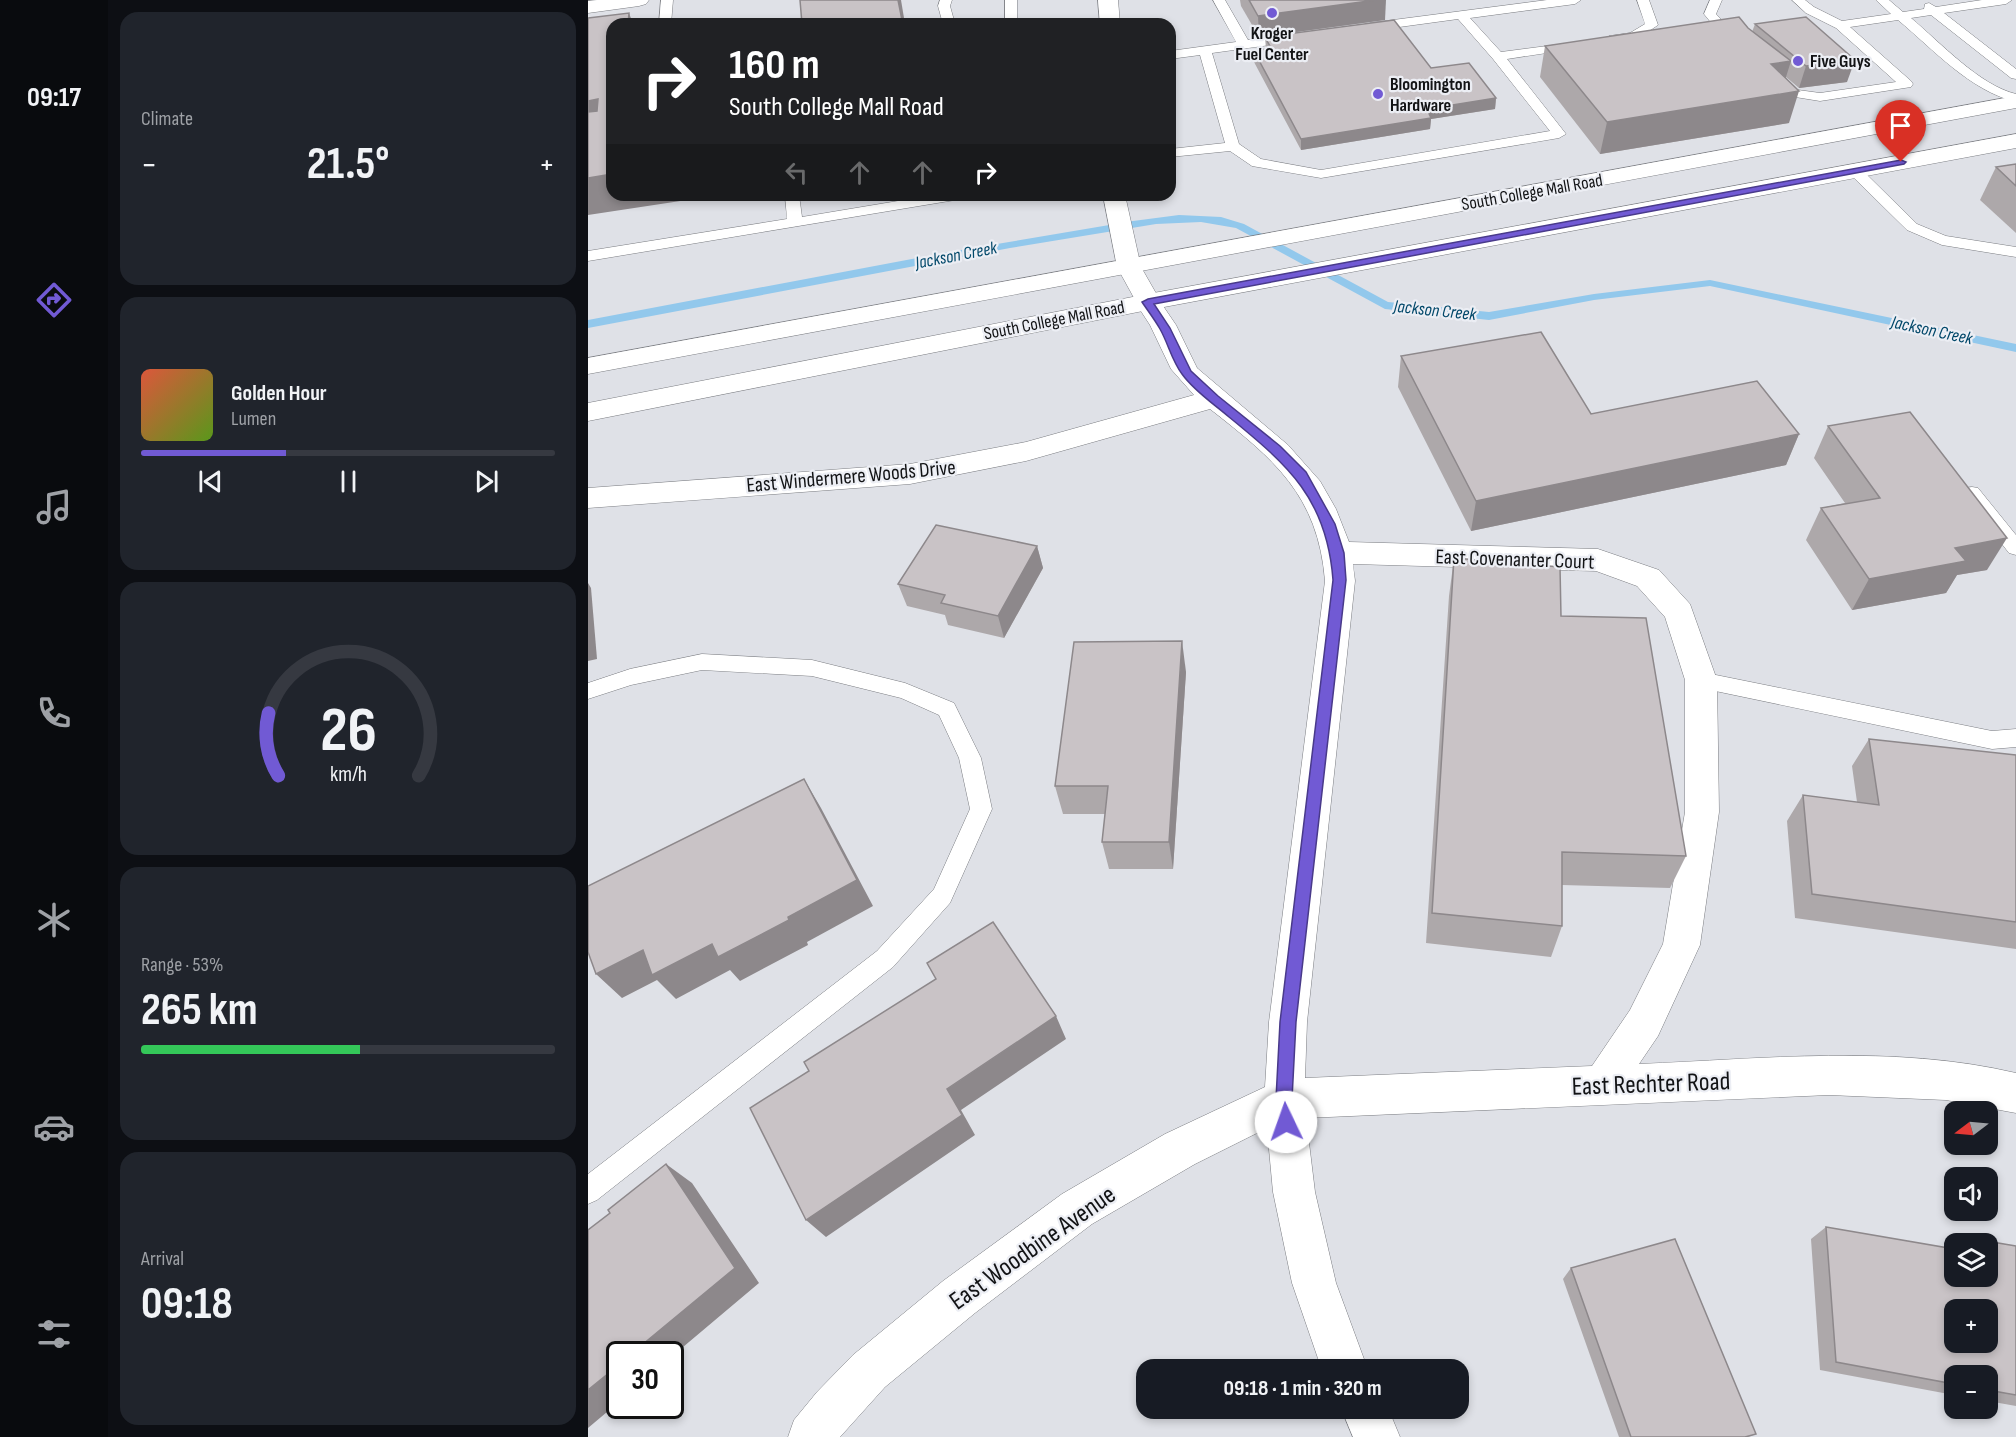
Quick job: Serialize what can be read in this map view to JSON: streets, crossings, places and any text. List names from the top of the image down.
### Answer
{
  "streets": {
    "street": [
      "South College Mall Road",
      "East Windermere Woods Drive",
      "East Covenanter Court",
      "East Rechter Road",
      "East Woodbine Avenue"
    ]
  },
  "crossings": [
    ["East Covenanter Court", "East Rechter Road"],
    ["East Rechter Road", "East Woodbine Avenue"]
  ],
  "water": ["Jackson Creek"],
  "places": ["Kroger Fuel Center", "Five Guys", "Bloomington Hardware"],
  "north": "left",
  "page": {
    "tabs": "09:17",
    "tile": [
      "Climate",
      ["Range · 53%", "265 km"],
      ["Arrival", "09:18"]
    ],
    "turn": ["160 m", "South College Mall Road"],
    "heat": ["−", "21.5°", "+"],
    "song": ["Golden Hour", "Lumen"],
    "map_buttons": ["+", "−"],
    "limit": "30",
    "trip": "09:18 · 1 min · 320 m",
    "gauge": ["26", "km/h"]
  }
}
